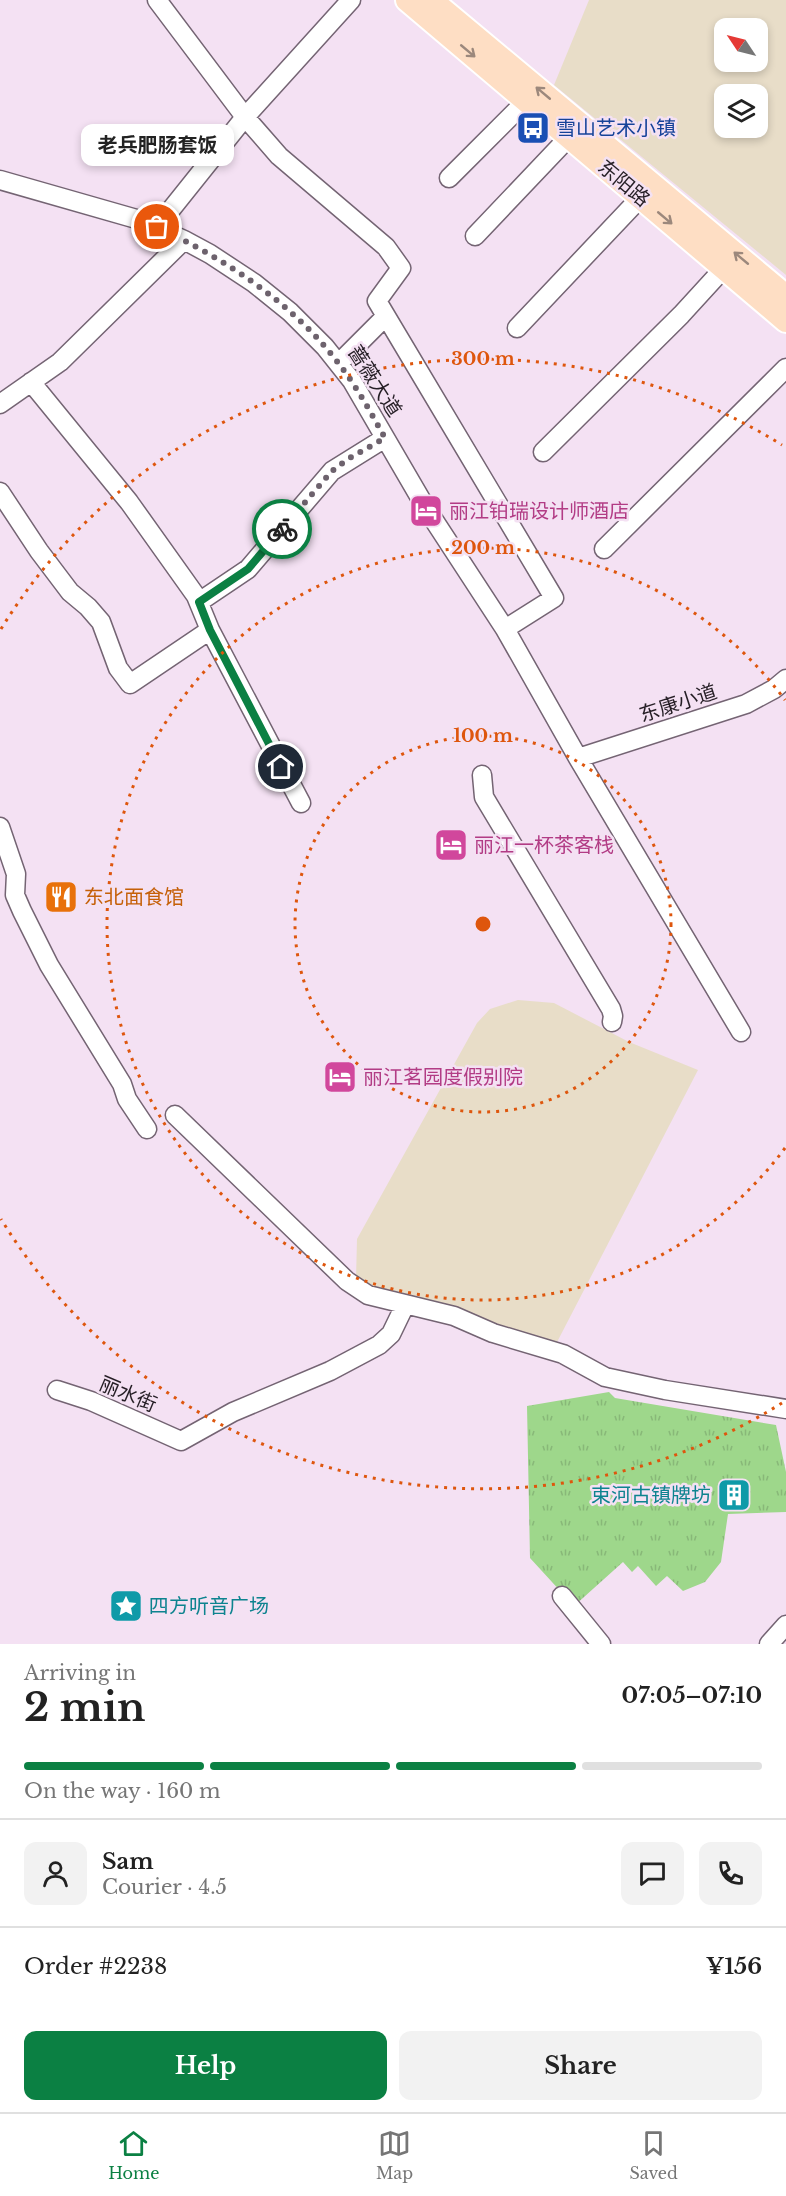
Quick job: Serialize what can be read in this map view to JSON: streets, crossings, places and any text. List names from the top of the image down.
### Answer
{
  "streets": {
    "main road": ["东阳路"],
    "street": ["蔷薇大道", "东康小道", "丽水街"]
  },
  "crossings": [
    ["蔷薇大道", "东康小道"]
  ],
  "places": {
    "bus stop": ["雪山艺术小镇"],
    "other": ["老兵肥肠套饭"],
    "hotel": ["丽江铂瑞设计师酒店", "丽江一杯茶客栈", "丽江茗园度假别院"],
    "restaurant": ["东北面食馆"],
    "building": ["束河古镇牌坊"],
    "place": ["四方听音广场"]
  },
  "north": "top left",
  "page": {
    "bubble": "老兵肥肠套饭",
    "heading": ["2 min", "Arriving in", "07:05–07:10"],
    "panel": [
      "Sam",
      "Courier · 4.5",
      "Order #2238",
      "¥156"
    ],
    "bar": "On the way · 160 m",
    "buttons": ["Help", "Share"],
    "tabs": ["Home", "Map", "Saved"]
  },
  "rings": ["300 m", "200 m", "100 m"]
}
